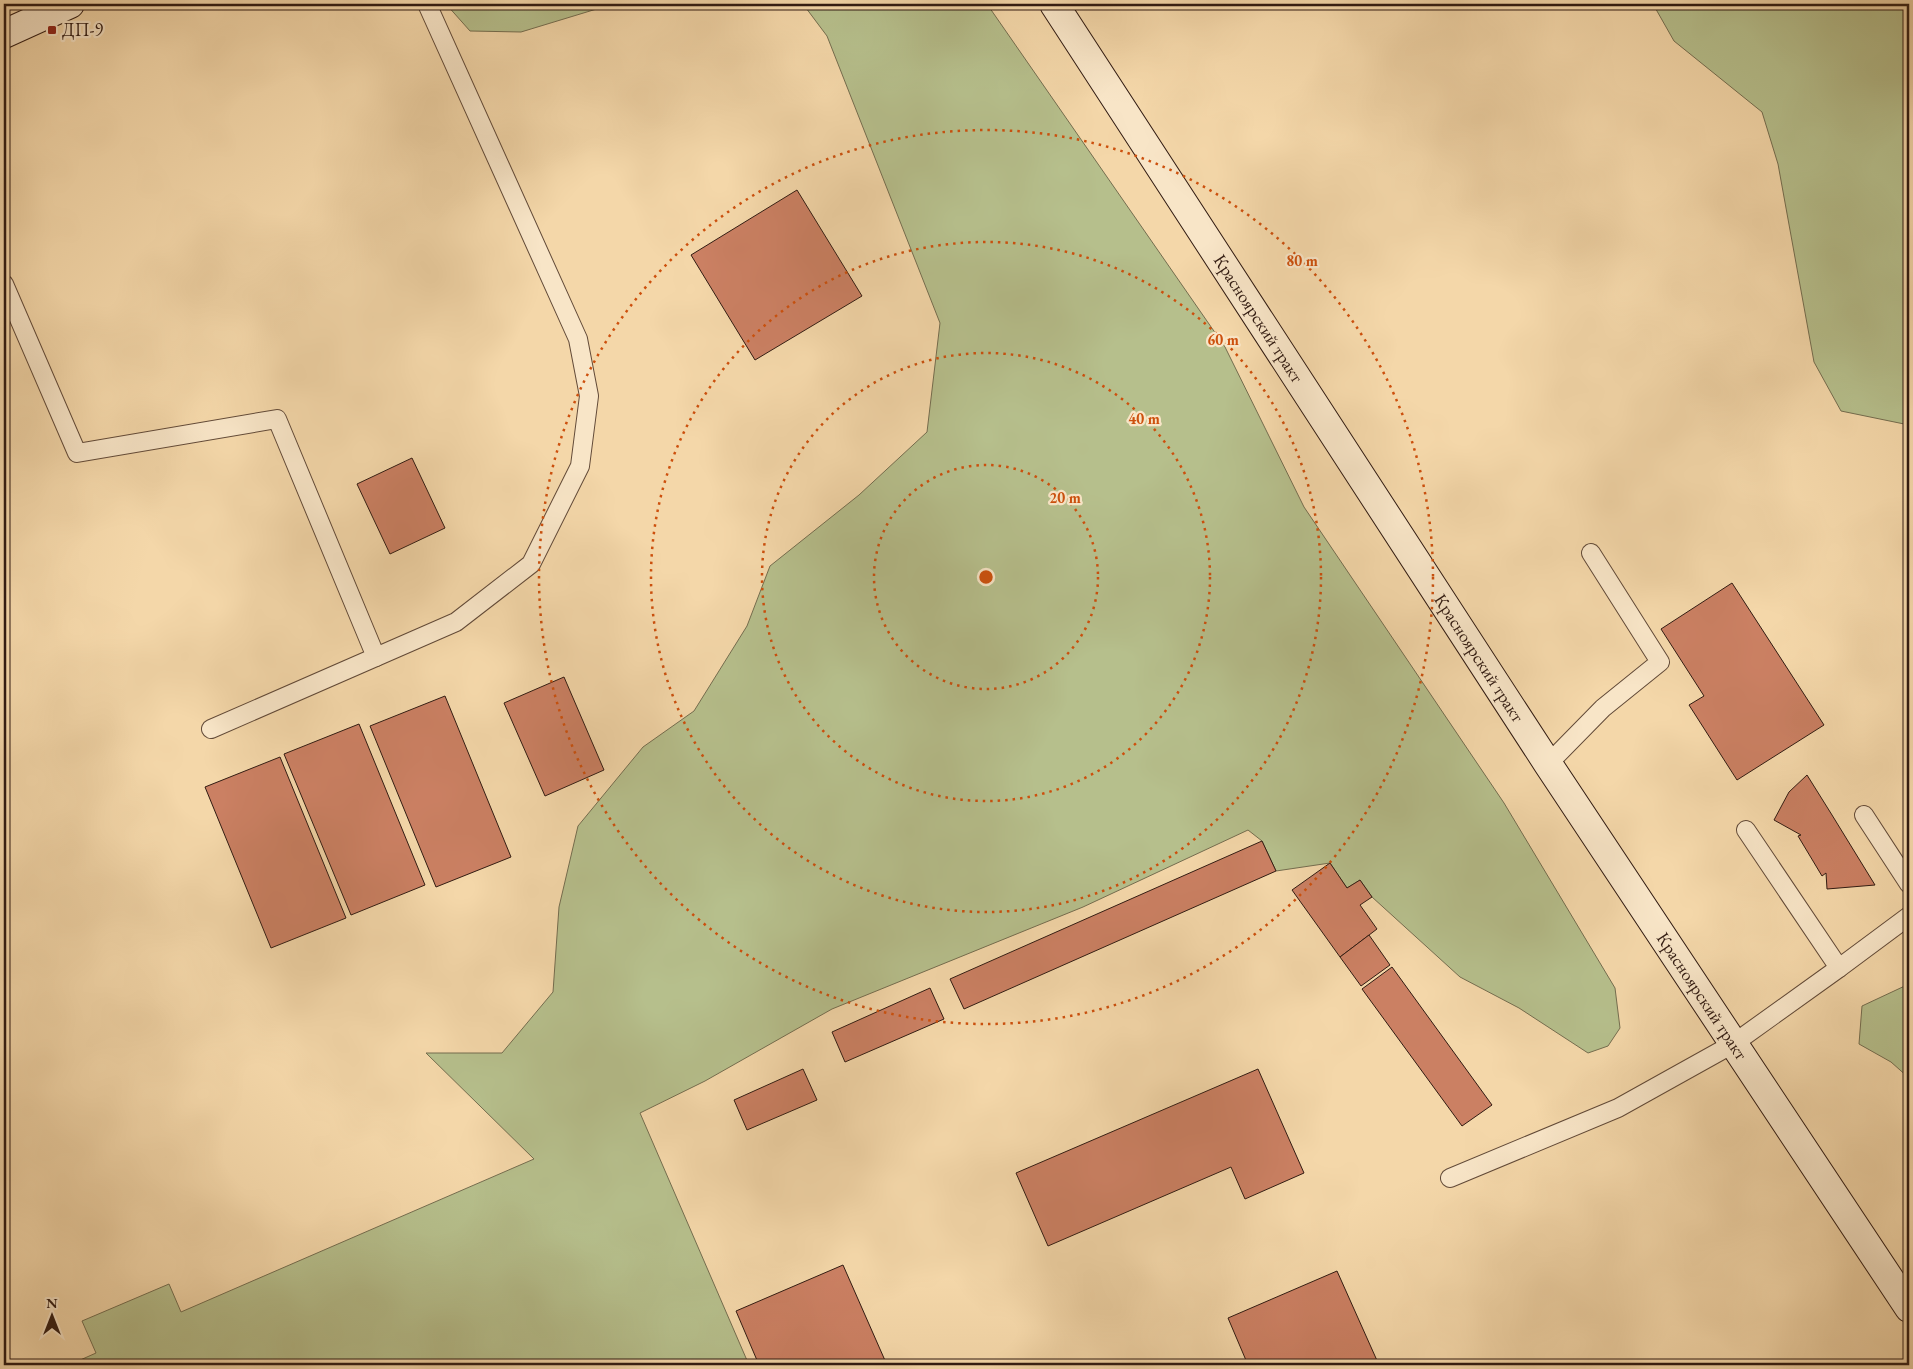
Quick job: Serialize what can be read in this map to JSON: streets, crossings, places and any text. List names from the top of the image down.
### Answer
{
  "streets": {
    "main road": ["Красноярский тракт"]
  },
  "places": {
    "transit": ["ДП-9"]
  },
  "north": "top",
  "rings": [
    "80 m",
    "60 m",
    "40 m",
    "20 m"
  ]
}
